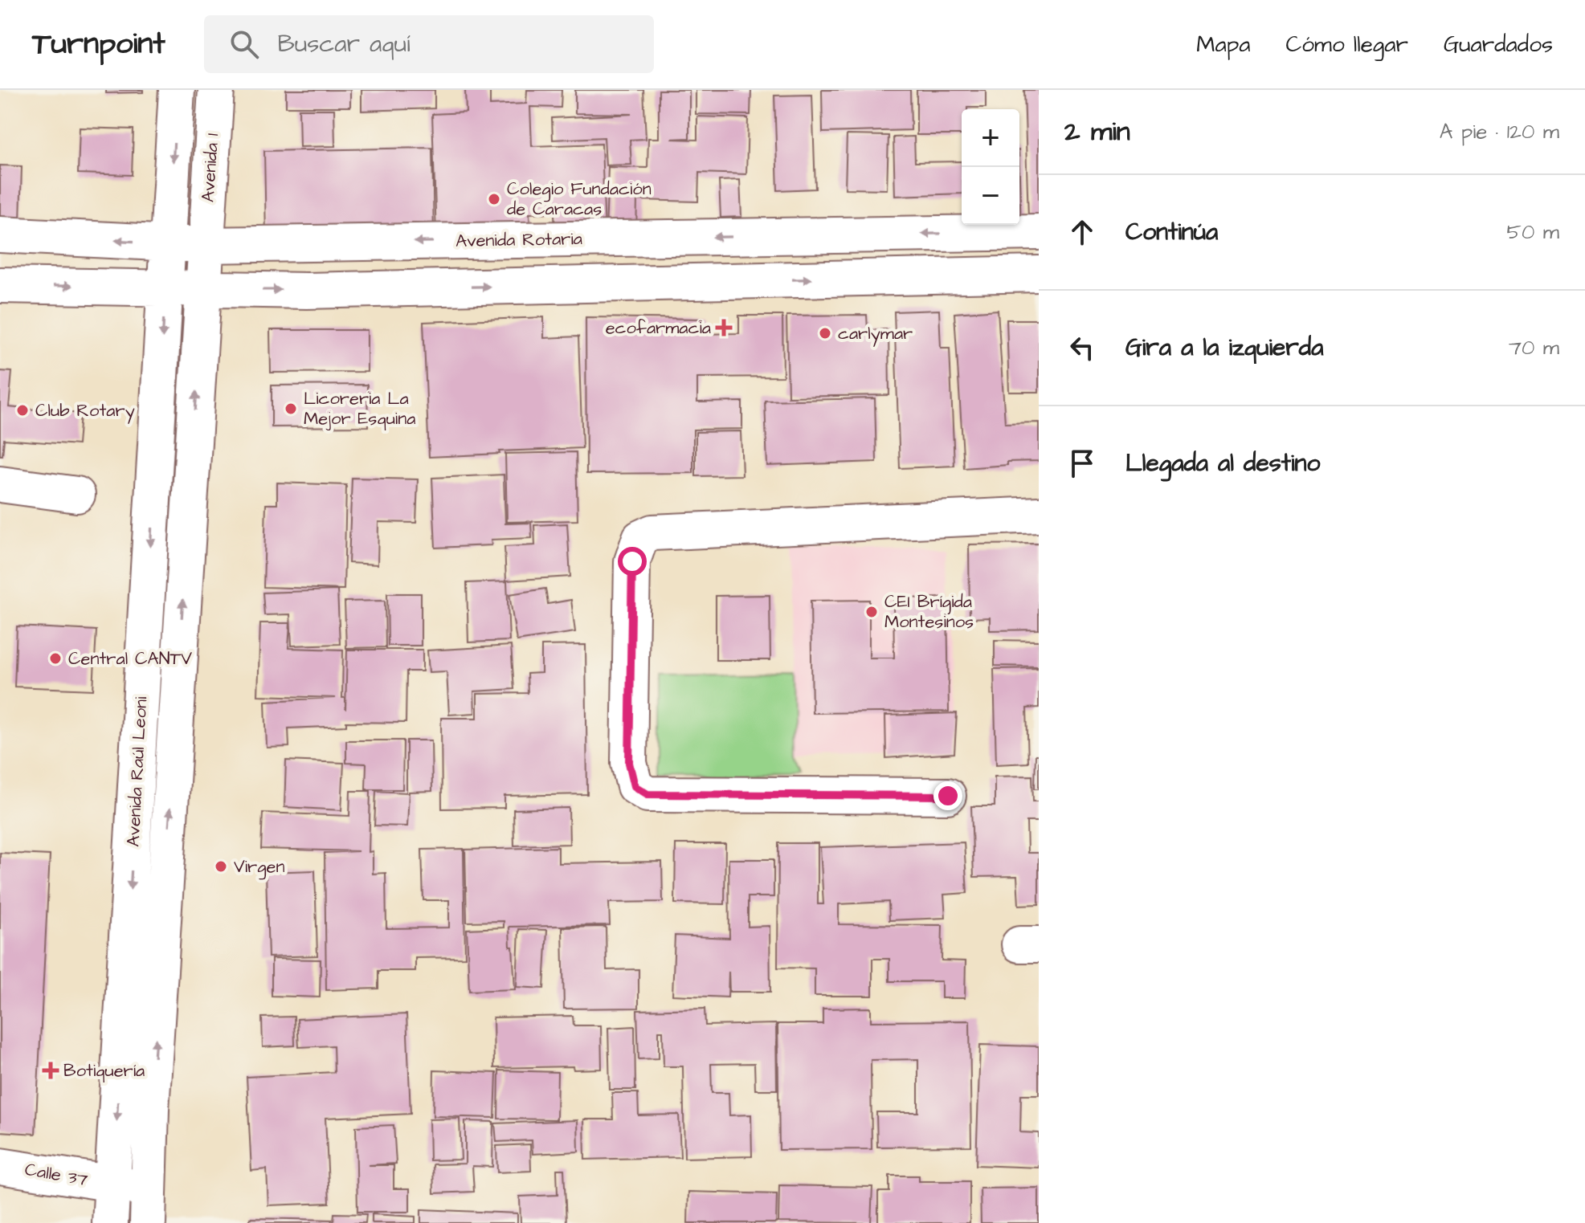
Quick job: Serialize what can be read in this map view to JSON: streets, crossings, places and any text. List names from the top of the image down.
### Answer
{
  "streets": {
    "street": [
      "Avenida 1",
      "Avenida Rotaria",
      "Avenida Raúl Leoni",
      "Calle 37"
    ]
  },
  "crossings": [
    ["Avenida 1", "Avenida Rotaria"],
    ["Avenida 1", "Avenida Raúl Leoni"],
    ["Avenida Rotaria", "Avenida Raúl Leoni"],
    ["Avenida Raúl Leoni", "Calle 37"]
  ],
  "places": {
    "other": [
      "Colegio Fundación de Caracas",
      "carlymar",
      "Licoreria La Mejor Esquina",
      "Club Rotary",
      "CEI Brígida Montesinos",
      "Central CANTV",
      "Virgen"
    ],
    "health": ["ecofarmacia", "Botiquería"]
  },
  "page": {
    "header": "Turnpoint",
    "search": "Buscar aquí",
    "nav": ["Mapa", "Cómo llegar", "Guardados"],
    "heading": ["2 min", "A pie · 120 m"],
    "map_buttons": ["+", "−"],
    "list": [
      ["Continúa", "50 m"],
      ["Gira a la izquierda", "70 m"],
      "Llegada al destino"
    ]
  }
}
